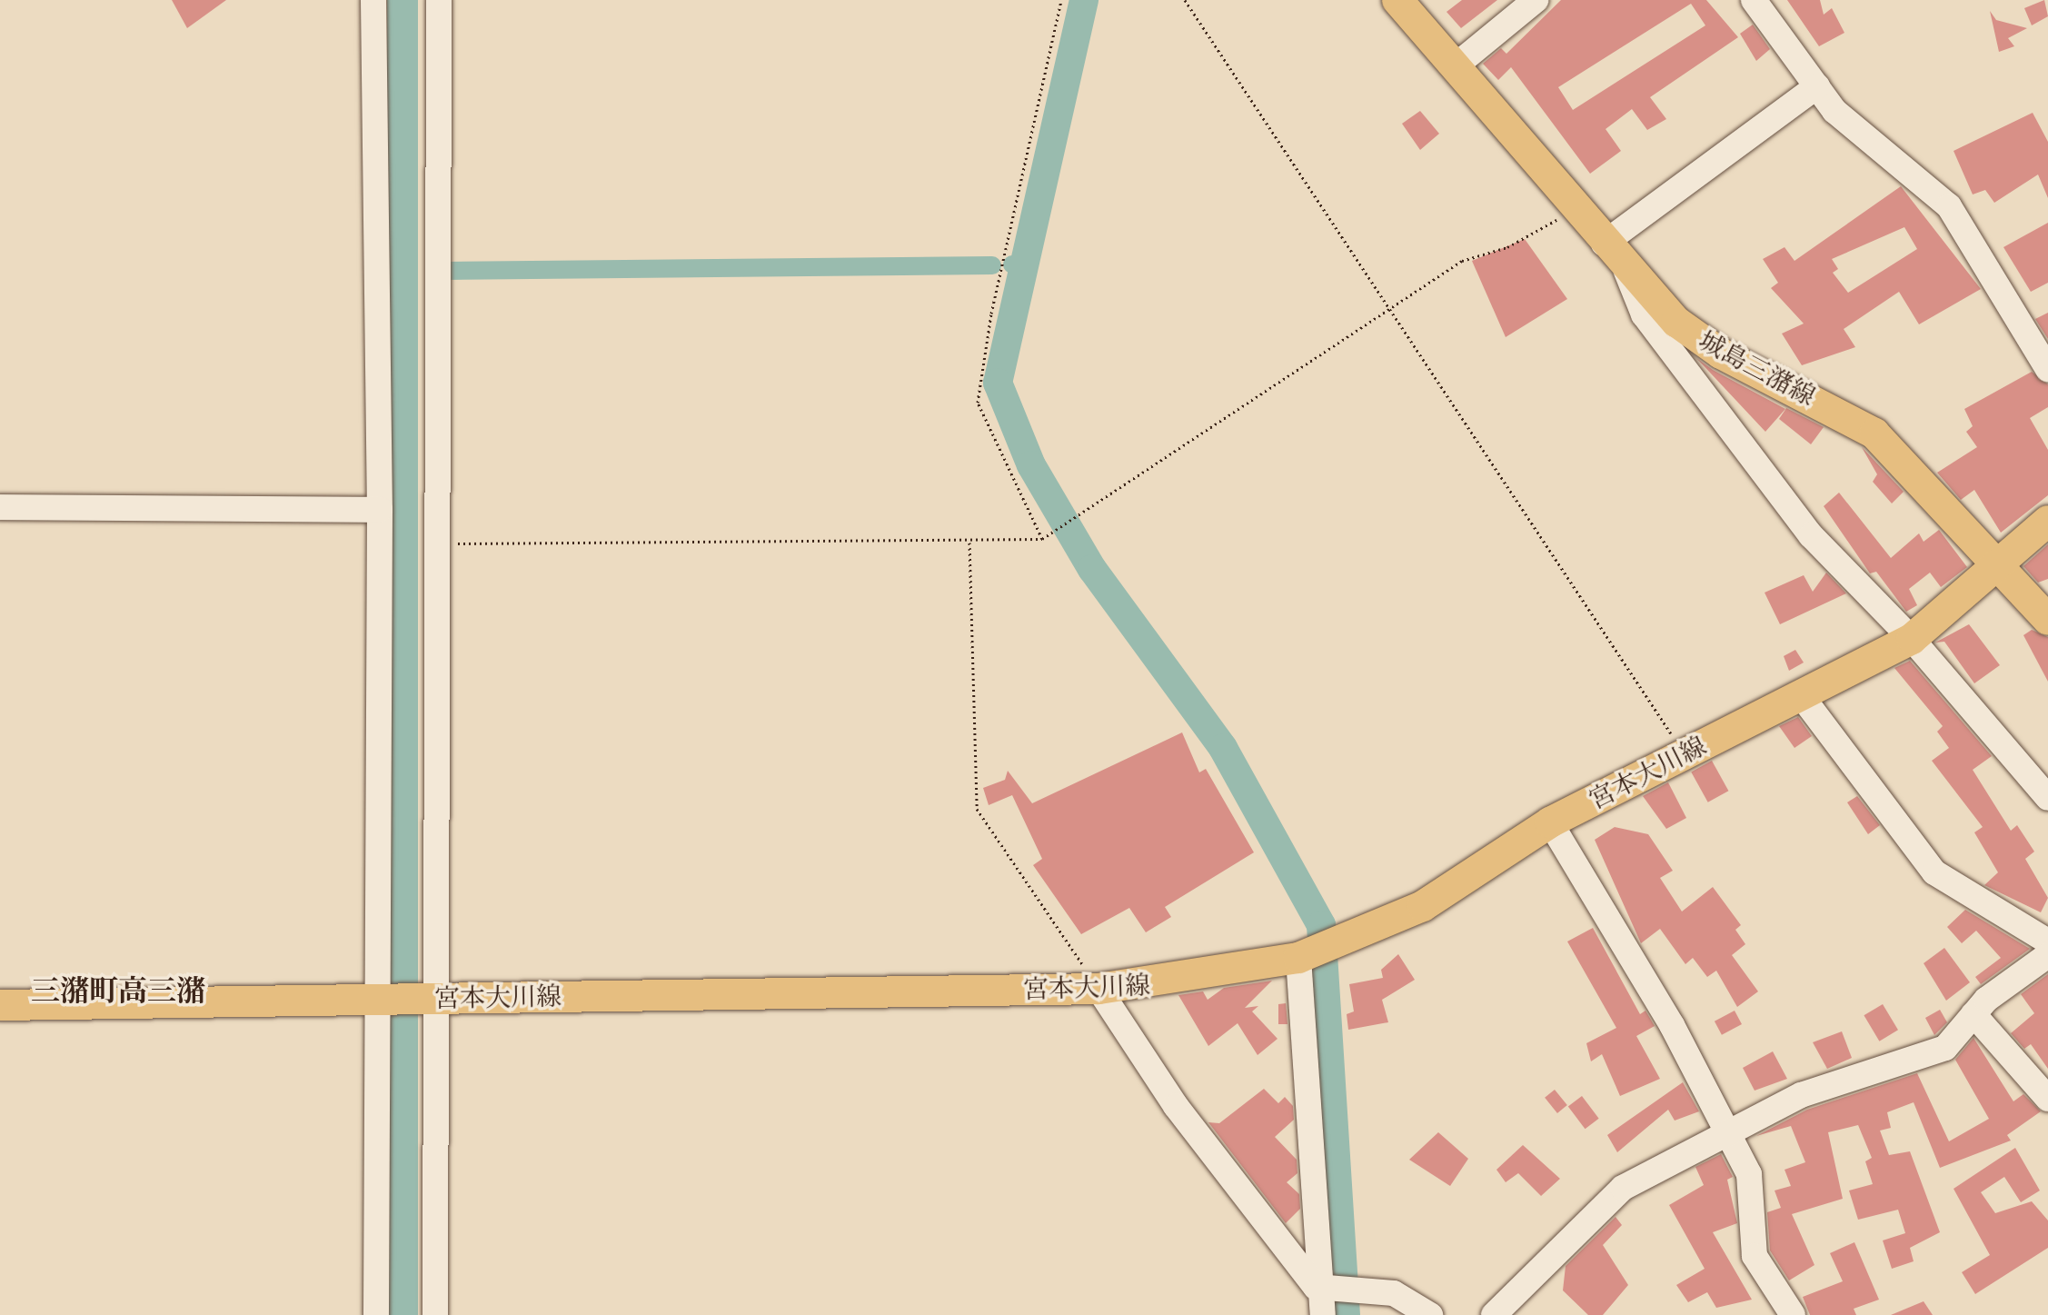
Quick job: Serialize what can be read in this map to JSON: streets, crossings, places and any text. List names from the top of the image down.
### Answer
{
  "streets": {
    "main road": ["城島三潴線", "宮本大川線"]
  },
  "crossings": [
    ["城島三潴線", "宮本大川線"]
  ],
  "districts": ["三潴町高三潴"]
}
